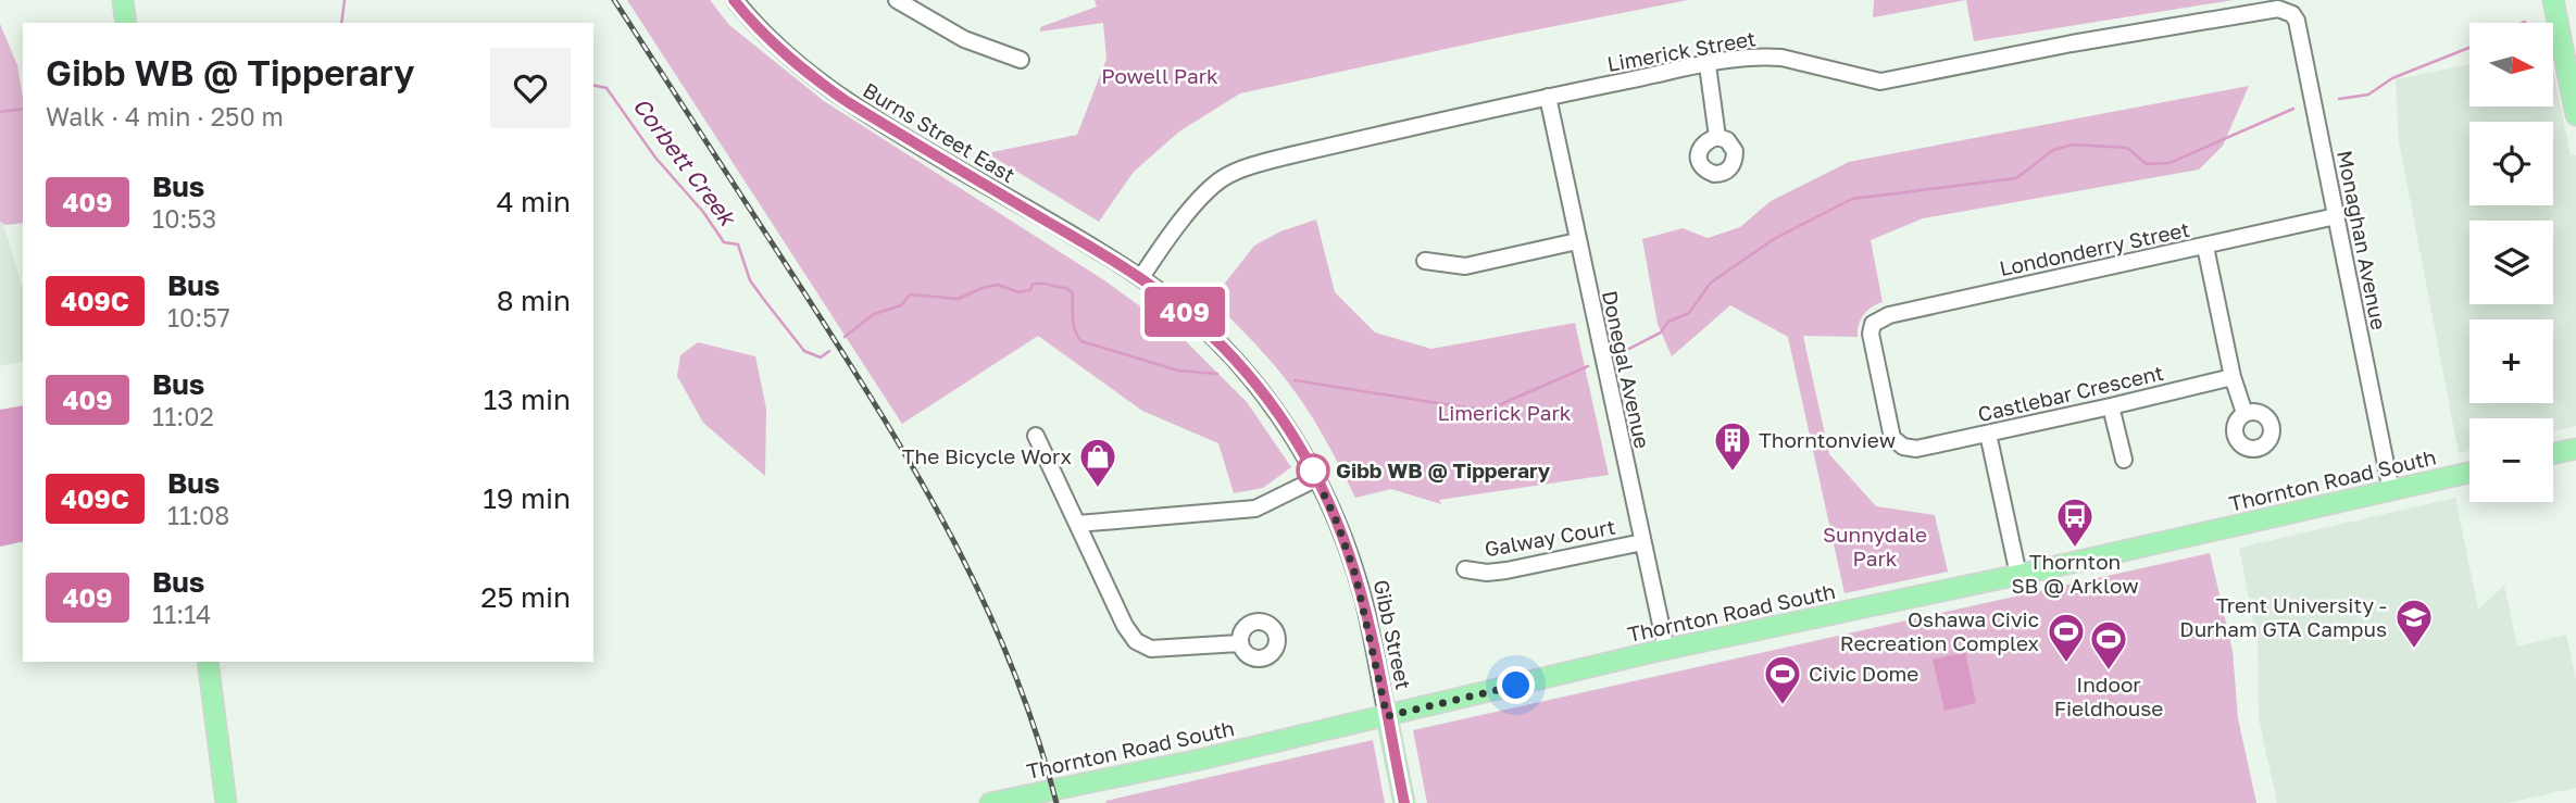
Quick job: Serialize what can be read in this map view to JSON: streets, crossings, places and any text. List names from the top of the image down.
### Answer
{
  "streets": {
    "main road": ["Thornton Road South", "Gibb Street"],
    "street": [
      "Limerick Street",
      "Burns Street East",
      "Monaghan Avenue",
      "Londonderry Street",
      "Donegal Avenue",
      "Castlebar Crescent",
      "Galway Court"
    ]
  },
  "crossings": [
    ["Limerick Street", "Burns Street East"],
    ["Limerick Street", "Monaghan Avenue"],
    ["Limerick Street", "Donegal Avenue"],
    ["Limerick Street", "Gibb Street"],
    ["Burns Street East", "Gibb Street"],
    ["Monaghan Avenue", "Londonderry Street"],
    ["Monaghan Avenue", "Thornton Road South"],
    ["Londonderry Street", "Castlebar Crescent"],
    ["Donegal Avenue", "Thornton Road South"],
    ["Donegal Avenue", "Galway Court"],
    ["Thornton Road South", "Gibb Street"]
  ],
  "water": ["Corbett Creek"],
  "parks": ["Powell Park", "Limerick Park", "Sunnydale Park"],
  "places": {
    "other": ["Gibb WB @ Tipperary"],
    "building": ["Thorntonview"],
    "shop": ["The Bicycle Worx"],
    "bus stop": ["Thornton SB @ Arklow"],
    "school or university": ["Trent University - Durham GTA Campus"],
    "sports": ["Oshawa Civic Recreation Complex", "Indoor Fieldhouse", "Civic Dome"]
  },
  "lines": ["bus line 409"],
  "north": "right",
  "page": {
    "on_map": "409",
    "map_buttons": ["+", "−"],
    "heading": ["Gibb WB @ Tipperary", "Walk · 4 min · 250 m"],
    "list": [
      {
        "mark": "409",
        "name": "Bus",
        "note": "10:53",
        "value": "4 min"
      },
      {
        "mark": "409C",
        "name": "Bus",
        "note": "10:57",
        "value": "8 min"
      },
      {
        "mark": "409",
        "name": "Bus",
        "note": "11:02",
        "value": "13 min"
      },
      {
        "mark": "409C",
        "name": "Bus",
        "note": "11:08",
        "value": "19 min"
      },
      {
        "mark": "409",
        "name": "Bus",
        "note": "11:14",
        "value": "25 min"
      }
    ]
  }
}
